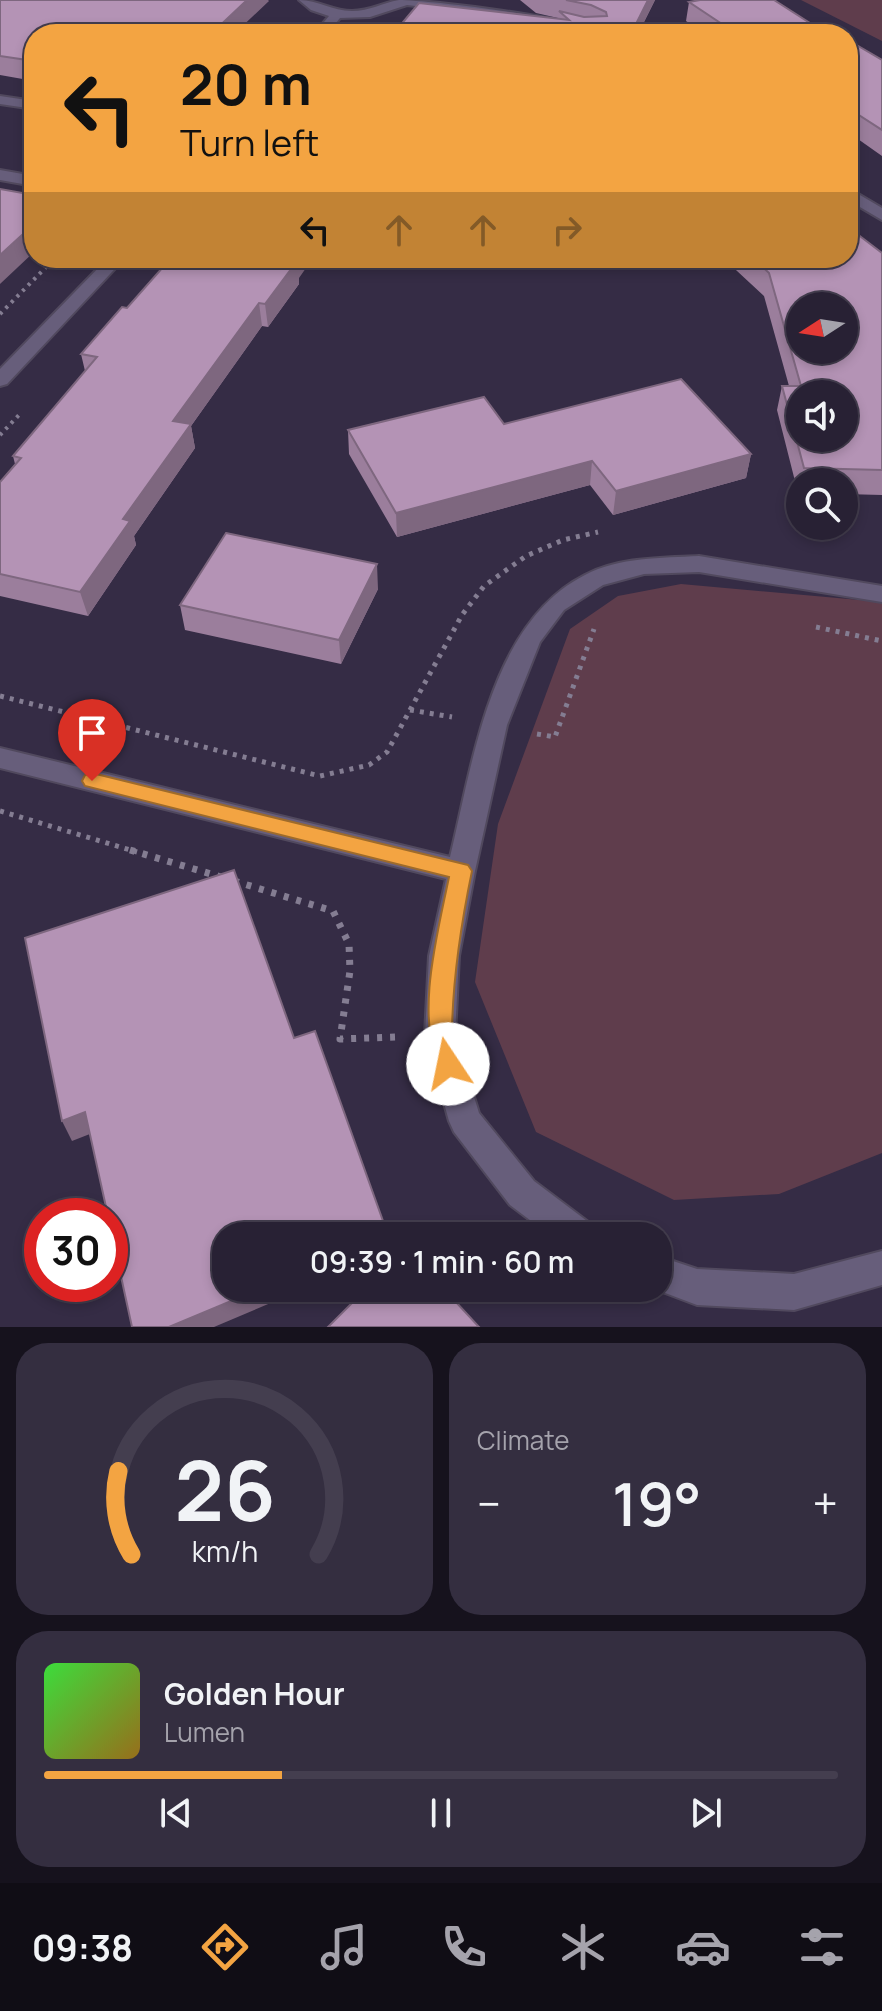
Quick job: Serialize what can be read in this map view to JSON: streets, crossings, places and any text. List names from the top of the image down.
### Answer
{
  "north": "left",
  "page": {
    "turn": ["20 m", "Turn left"],
    "limit": "30",
    "trip": "09:39 · 1 min · 60 m",
    "tile": "Climate",
    "heat": ["−", "19°", "+"],
    "song": ["Golden Hour", "Lumen"],
    "tabs": "09:38",
    "gauge": ["26", "km/h"]
  }
}
